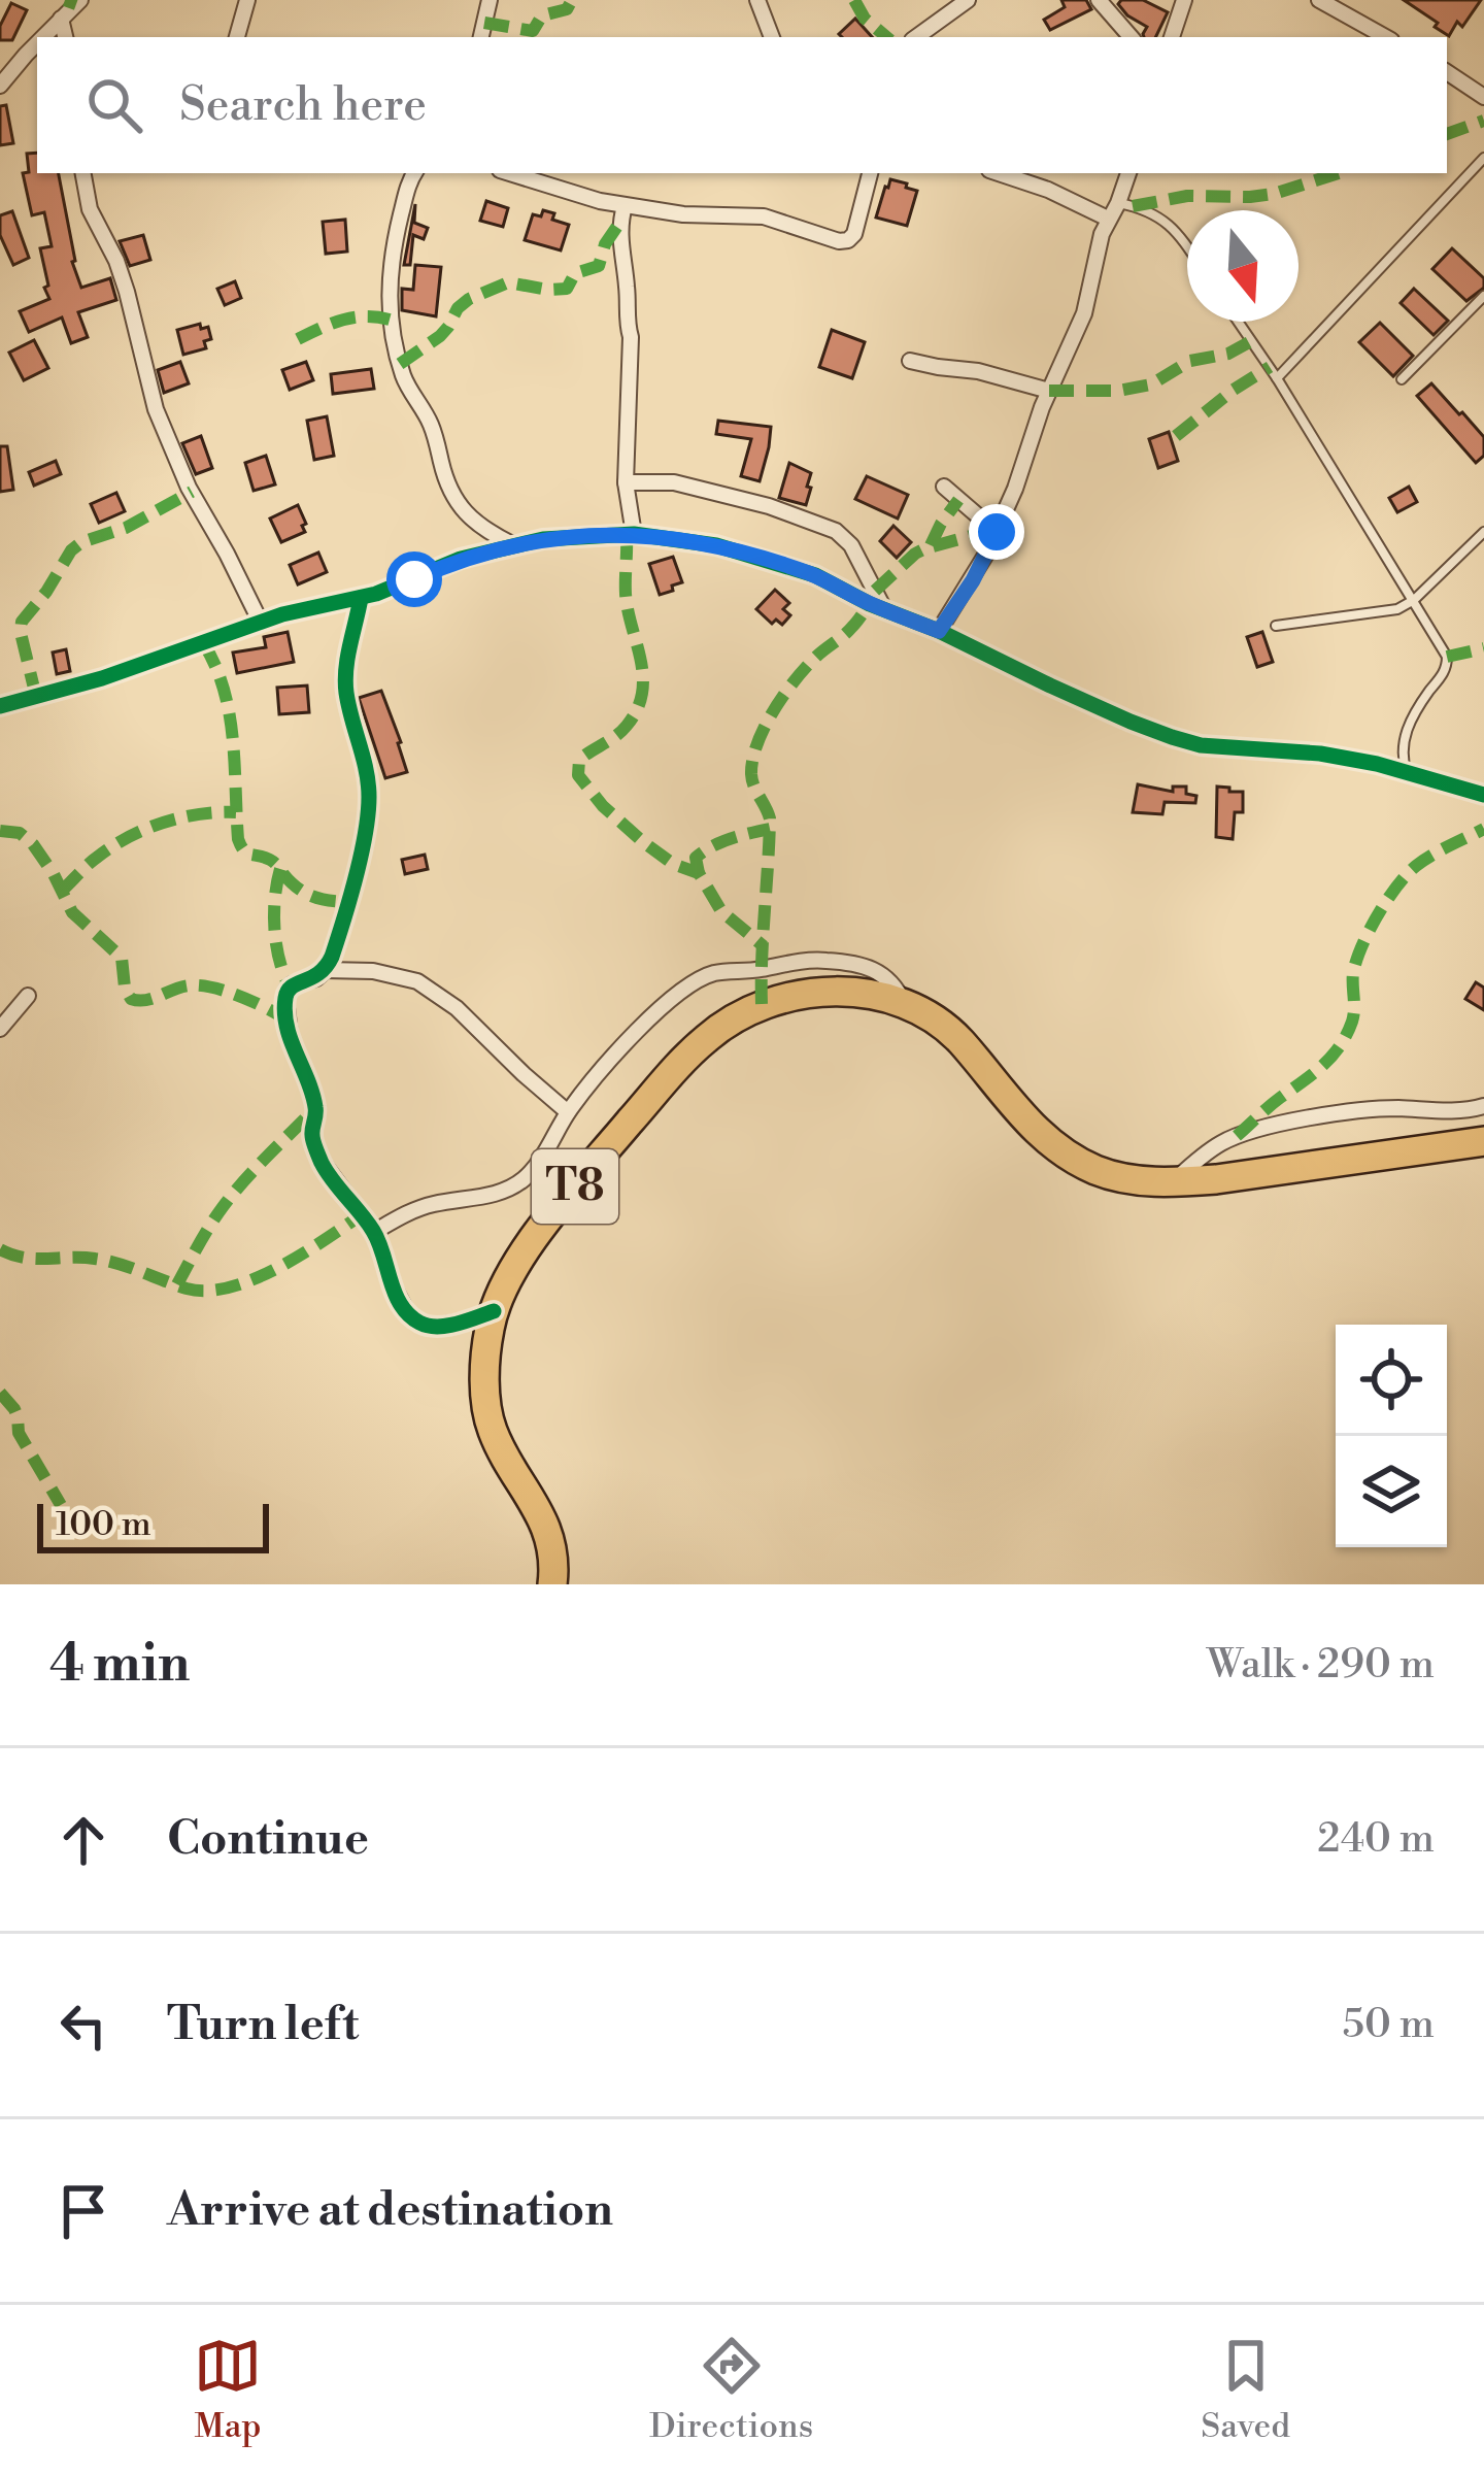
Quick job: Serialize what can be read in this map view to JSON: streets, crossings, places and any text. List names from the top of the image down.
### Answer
{
  "streets": {
    "highway": ["T8"]
  },
  "scale_bar": "100 m",
  "north": "bottom",
  "page": {
    "search": "Search here",
    "scale": "100 m",
    "heading": ["4 min", "Walk · 290 m"],
    "list": [
      ["Continue", "240 m"],
      ["Turn left", "50 m"],
      "Arrive at destination"
    ],
    "nav": ["Map", "Directions", "Saved"]
  }
}
